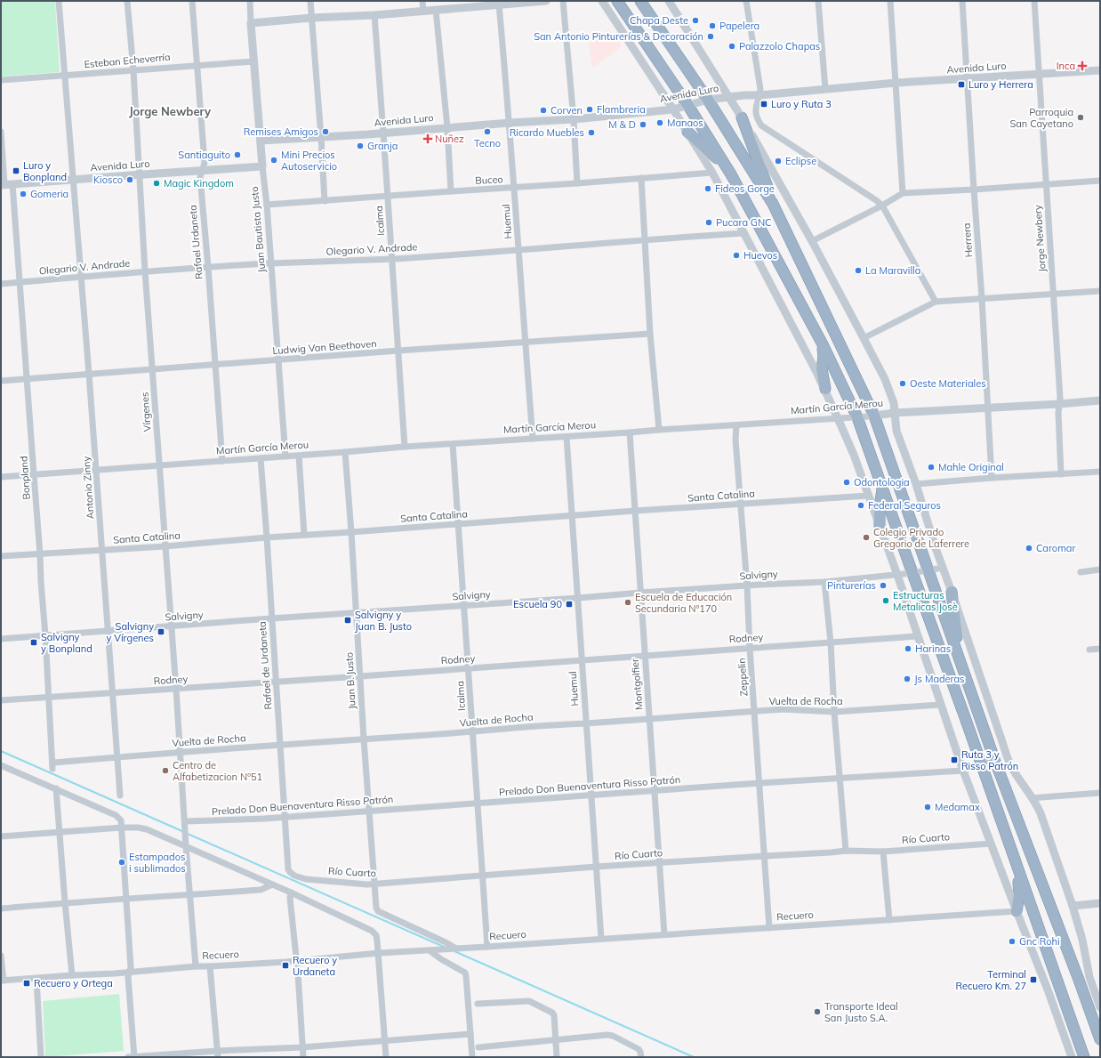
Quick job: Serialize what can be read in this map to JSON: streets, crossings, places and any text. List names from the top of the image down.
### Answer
{
  "streets": {
    "street": [
      "Esteban Echeverría",
      "Avenida Luro",
      "Buceo",
      "Icalma",
      "Huemul",
      "Juan Bautista Justo",
      "Jorge Newbery",
      "Herrera",
      "Rafael Urdaneta",
      "Olegario V. Andrade",
      "Ludwig Van Beethoven",
      "Martín García Merou",
      "Vírgenes",
      "Bonpland",
      "Antonio Zinny",
      "Santa Catalina",
      "Salvigny",
      "Rodney",
      "Rafael de Urdaneta",
      "Zeppelin",
      "Juan B. Justo",
      "Montgolfier",
      "Vuelta de Rocha",
      "Prelado Don Buenaventura Risso Patrón",
      "Río Cuarto",
      "Recuero"
    ]
  },
  "crossings": [
    ["Esteban Echeverría", "Juan Bautista Justo"],
    ["Esteban Echeverría", "Rafael Urdaneta"],
    ["Esteban Echeverría", "Vírgenes"],
    ["Esteban Echeverría", "Antonio Zinny"],
    ["Avenida Luro", "Icalma"],
    ["Avenida Luro", "Huemul"],
    ["Avenida Luro", "Juan Bautista Justo"],
    ["Avenida Luro", "Jorge Newbery"],
    ["Avenida Luro", "Herrera"],
    ["Avenida Luro", "Rafael Urdaneta"],
    ["Avenida Luro", "Vírgenes"],
    ["Avenida Luro", "Bonpland"],
    ["Avenida Luro", "Antonio Zinny"],
    ["Buceo", "Icalma"],
    ["Buceo", "Huemul"],
    ["Buceo", "Juan Bautista Justo"],
    ["Icalma", "Olegario V. Andrade"],
    ["Icalma", "Ludwig Van Beethoven"],
    ["Icalma", "Martín García Merou"],
    ["Icalma", "Santa Catalina"],
    ["Icalma", "Salvigny"],
    ["Icalma", "Rodney"],
    ["Icalma", "Vuelta de Rocha"],
    ["Icalma", "Prelado Don Buenaventura Risso Patrón"],
    ["Icalma", "Río Cuarto"],
    ["Icalma", "Recuero"],
    ["Huemul", "Olegario V. Andrade"],
    ["Huemul", "Ludwig Van Beethoven"],
    ["Huemul", "Martín García Merou"],
    ["Huemul", "Santa Catalina"],
    ["Huemul", "Salvigny"],
    ["Huemul", "Rodney"],
    ["Huemul", "Vuelta de Rocha"],
    ["Huemul", "Prelado Don Buenaventura Risso Patrón"],
    ["Huemul", "Río Cuarto"],
    ["Huemul", "Recuero"],
    ["Juan Bautista Justo", "Olegario V. Andrade"],
    ["Juan Bautista Justo", "Ludwig Van Beethoven"],
    ["Juan Bautista Justo", "Martín García Merou"],
    ["Jorge Newbery", "Martín García Merou"],
    ["Herrera", "Martín García Merou"],
    ["Rafael Urdaneta", "Olegario V. Andrade"],
    ["Rafael Urdaneta", "Ludwig Van Beethoven"],
    ["Rafael Urdaneta", "Martín García Merou"],
    ["Olegario V. Andrade", "Vírgenes"],
    ["Olegario V. Andrade", "Bonpland"],
    ["Olegario V. Andrade", "Antonio Zinny"],
    ["Ludwig Van Beethoven", "Vírgenes"],
    ["Ludwig Van Beethoven", "Bonpland"],
    ["Ludwig Van Beethoven", "Antonio Zinny"],
    ["Martín García Merou", "Vírgenes"],
    ["Martín García Merou", "Bonpland"],
    ["Martín García Merou", "Antonio Zinny"],
    ["Martín García Merou", "Rafael de Urdaneta"],
    ["Martín García Merou", "Zeppelin"],
    ["Martín García Merou", "Juan B. Justo"],
    ["Martín García Merou", "Montgolfier"],
    ["Vírgenes", "Santa Catalina"],
    ["Vírgenes", "Salvigny"],
    ["Vírgenes", "Rodney"],
    ["Vírgenes", "Vuelta de Rocha"],
    ["Vírgenes", "Prelado Don Buenaventura Risso Patrón"],
    ["Bonpland", "Santa Catalina"],
    ["Bonpland", "Salvigny"],
    ["Bonpland", "Rodney"],
    ["Bonpland", "Vuelta de Rocha"],
    ["Antonio Zinny", "Santa Catalina"],
    ["Antonio Zinny", "Salvigny"],
    ["Antonio Zinny", "Rodney"],
    ["Antonio Zinny", "Vuelta de Rocha"],
    ["Santa Catalina", "Rafael de Urdaneta"],
    ["Santa Catalina", "Zeppelin"],
    ["Santa Catalina", "Juan B. Justo"],
    ["Santa Catalina", "Montgolfier"],
    ["Salvigny", "Rafael de Urdaneta"],
    ["Salvigny", "Zeppelin"],
    ["Salvigny", "Juan B. Justo"],
    ["Salvigny", "Montgolfier"],
    ["Rodney", "Rafael de Urdaneta"],
    ["Rodney", "Zeppelin"],
    ["Rodney", "Juan B. Justo"],
    ["Rodney", "Montgolfier"],
    ["Rafael de Urdaneta", "Vuelta de Rocha"],
    ["Rafael de Urdaneta", "Prelado Don Buenaventura Risso Patrón"],
    ["Rafael de Urdaneta", "Río Cuarto"],
    ["Zeppelin", "Vuelta de Rocha"],
    ["Zeppelin", "Prelado Don Buenaventura Risso Patrón"],
    ["Zeppelin", "Río Cuarto"],
    ["Zeppelin", "Recuero"],
    ["Juan B. Justo", "Vuelta de Rocha"],
    ["Juan B. Justo", "Prelado Don Buenaventura Risso Patrón"],
    ["Juan B. Justo", "Río Cuarto"],
    ["Juan B. Justo", "Recuero"],
    ["Montgolfier", "Vuelta de Rocha"],
    ["Montgolfier", "Prelado Don Buenaventura Risso Patrón"],
    ["Montgolfier", "Río Cuarto"],
    ["Montgolfier", "Recuero"]
  ],
  "districts": ["Jorge Newbery"],
  "places": {
    "other": [
      "Chapa Deste",
      "Papelera",
      "San Antonio Pinturerías & Decoración",
      "Palazzolo Chapas",
      "Flambreria",
      "Corven",
      "Parroquia San Cayetano",
      "Manaos",
      "M & D",
      "Remises Amigos",
      "Tecno",
      "Ricardo Muebles",
      "Granja",
      "Santiaguito",
      "Mini Precios Autoservicio",
      "Eclipse",
      "Kiosco",
      "Magic Kingdom",
      "Fideos Gorge",
      "Gomeria",
      "Pucara GNC",
      "Huevos",
      "La Maravilla",
      "Oeste Materiales",
      "Mahle Original",
      "Odontologia",
      "Federal Seguros",
      "Colegio Privado Gregorio de Laferrere",
      "Caromar",
      "Pinturerías",
      "Estructuras Metalicas Josè",
      "Escuela de Educación Secundaria Nº170",
      "Harinas",
      "Js Maderas",
      "Centro de Alfabetizacion Nº51",
      "Medamax",
      "Estampados i sublimados",
      "Gnc Rohi",
      "Transporte Ideal San Justo S.A."
    ],
    "health": ["Inca", "Nuñez"],
    "transit": [
      "Luro y Herrera",
      "Luro y Ruta 3",
      "Luro y Bonpland",
      "Escuela 90",
      "Salvigny y Juan B. Justo",
      "Salvigny y Vírgenes",
      "Salvigny y Bonpland",
      "Ruta 3 y Risso Patrón",
      "Recuero y Urdaneta",
      "Terminal Recuero Km. 27",
      "Recuero y Ortega"
    ]
  }
}
